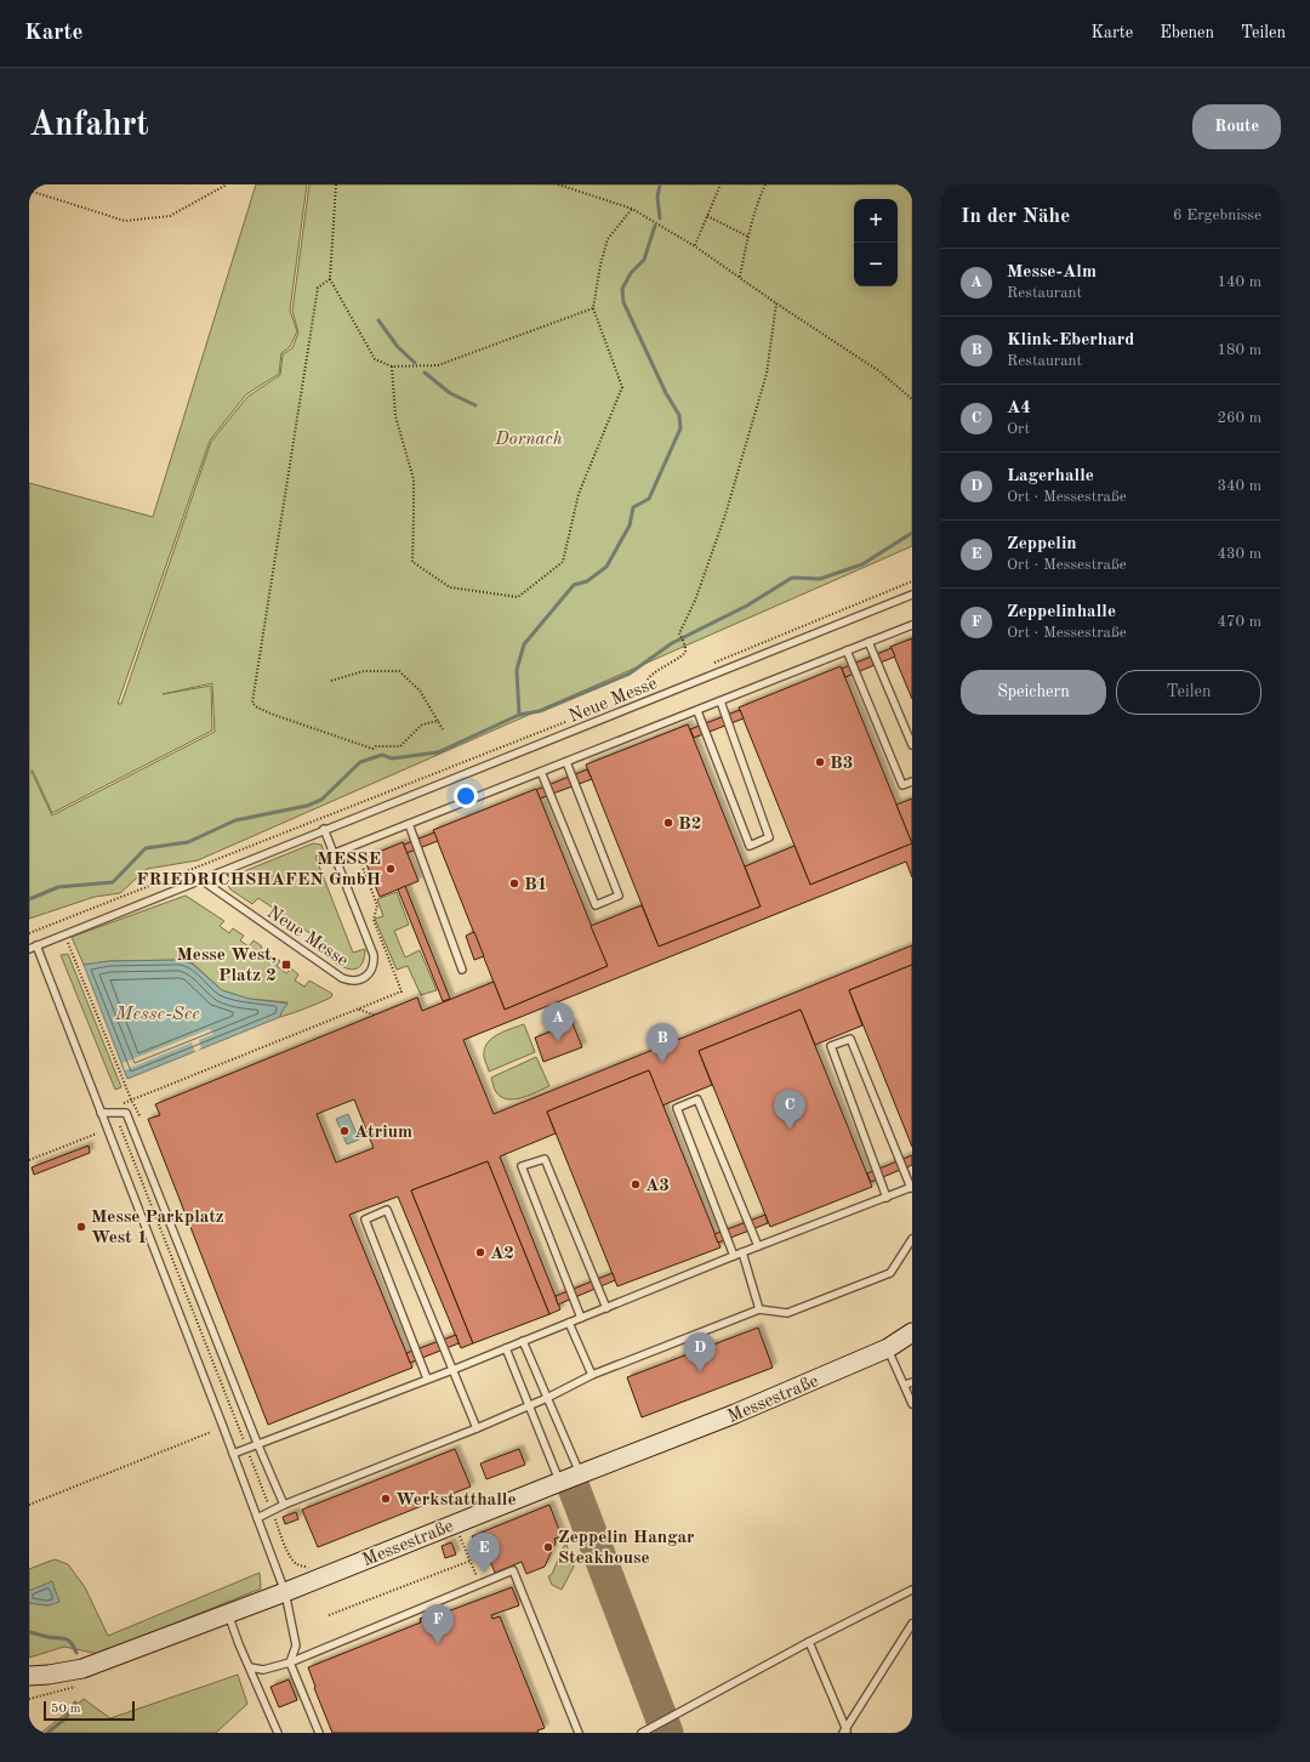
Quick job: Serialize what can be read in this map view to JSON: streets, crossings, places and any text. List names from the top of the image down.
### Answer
{
  "streets": {
    "street": ["Messestraße"],
    "lane": ["Neue Messe"]
  },
  "water": ["Messe-See"],
  "parks": ["Dornach"],
  "places": {
    "other": [
      "B3",
      "B2",
      "MESSE FRIEDRICHSHAFEN GmbH",
      "B1",
      "Atrium",
      "A3",
      "Messe Parkplatz West 1",
      "A2",
      "Werkstatthalle",
      "Zeppelin Hangar Steakhouse"
    ],
    "transit": ["Messe West, Platz 2"]
  },
  "scale_bar": "50 m",
  "page": {
    "header": "Karte",
    "nav": ["Karte", "Ebenen", "Teilen"],
    "buttons": [
      "Route",
      ["Speichern", "Teilen"]
    ],
    "title": "Anfahrt",
    "heading": ["In der Nähe", "6 Ergebnisse"],
    "map_buttons": ["+", "−"],
    "list": [
      {
        "mark": "A",
        "name": "Messe-Alm",
        "note": "Restaurant",
        "value": "140 m"
      },
      {
        "mark": "B",
        "name": "Klink-Eberhard",
        "note": "Restaurant",
        "value": "180 m"
      },
      {
        "mark": "C",
        "name": "A4",
        "note": "Ort",
        "value": "260 m"
      },
      {
        "mark": "D",
        "name": "Lagerhalle",
        "note": "Ort · Messestraße",
        "value": "340 m"
      },
      {
        "mark": "E",
        "name": "Zeppelin",
        "note": "Ort · Messestraße",
        "value": "430 m"
      },
      {
        "mark": "F",
        "name": "Zeppelinhalle",
        "note": "Ort · Messestraße",
        "value": "470 m"
      }
    ],
    "pins": [
      "A",
      "B",
      "C",
      "D",
      "E",
      "F"
    ],
    "scale": "50 m"
  }
}
